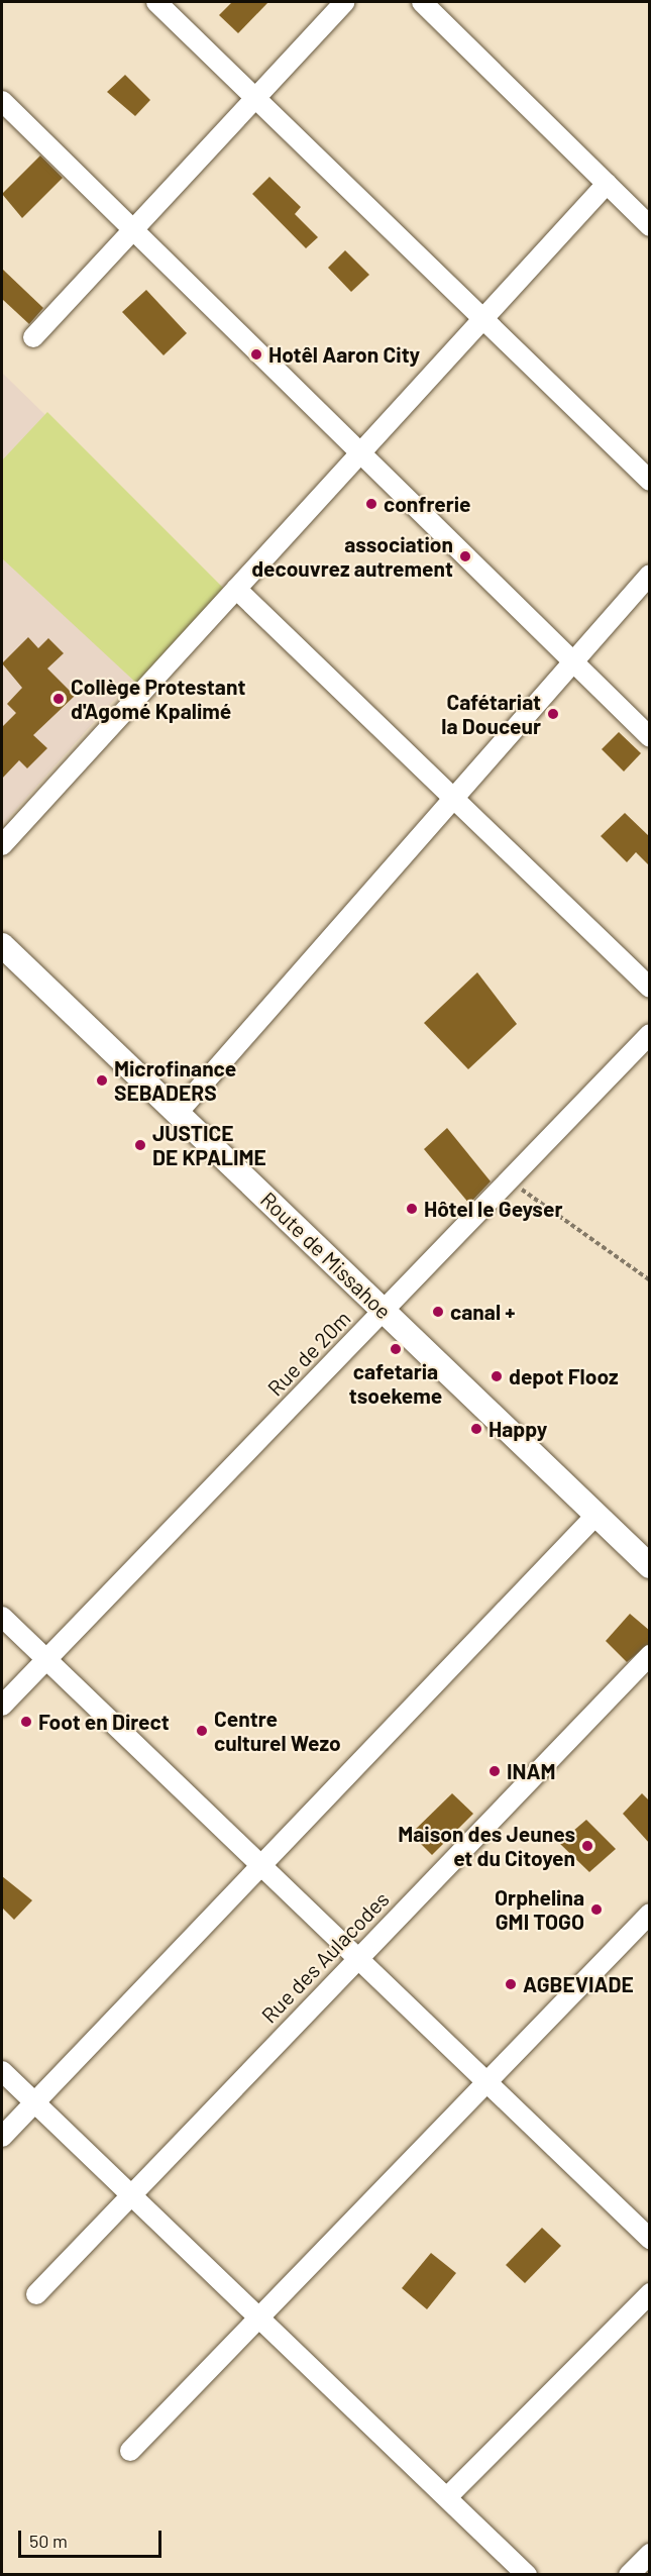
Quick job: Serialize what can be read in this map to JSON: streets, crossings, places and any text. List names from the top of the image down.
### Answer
{
  "streets": {
    "main road": ["Route de Missahoe"],
    "street": ["Rue de 20m", "Rue des Aulacodes"]
  },
  "crossings": [
    ["Route de Missahoe", "Rue de 20m"]
  ],
  "places": [
    "Hotêl Aaron City",
    "confrerie",
    "association decouvrez autrement",
    "Collège Protestant d'Agomé Kpalimé",
    "Cafétariat la Douceur",
    "Microfinance SEBADERS",
    "JUSTICE DE KPALIME",
    "Hôtel le Geyser",
    "canal +",
    "cafetaria tsoekeme",
    "depot Flooz",
    "Happy",
    "Foot en Direct",
    "Centre culturel Wezo",
    "INAM",
    "Maison des Jeunes et du Citoyen",
    "Orphelina GMI TOGO",
    "AGBEVIADE"
  ],
  "scale_bar": "50 m"
}
